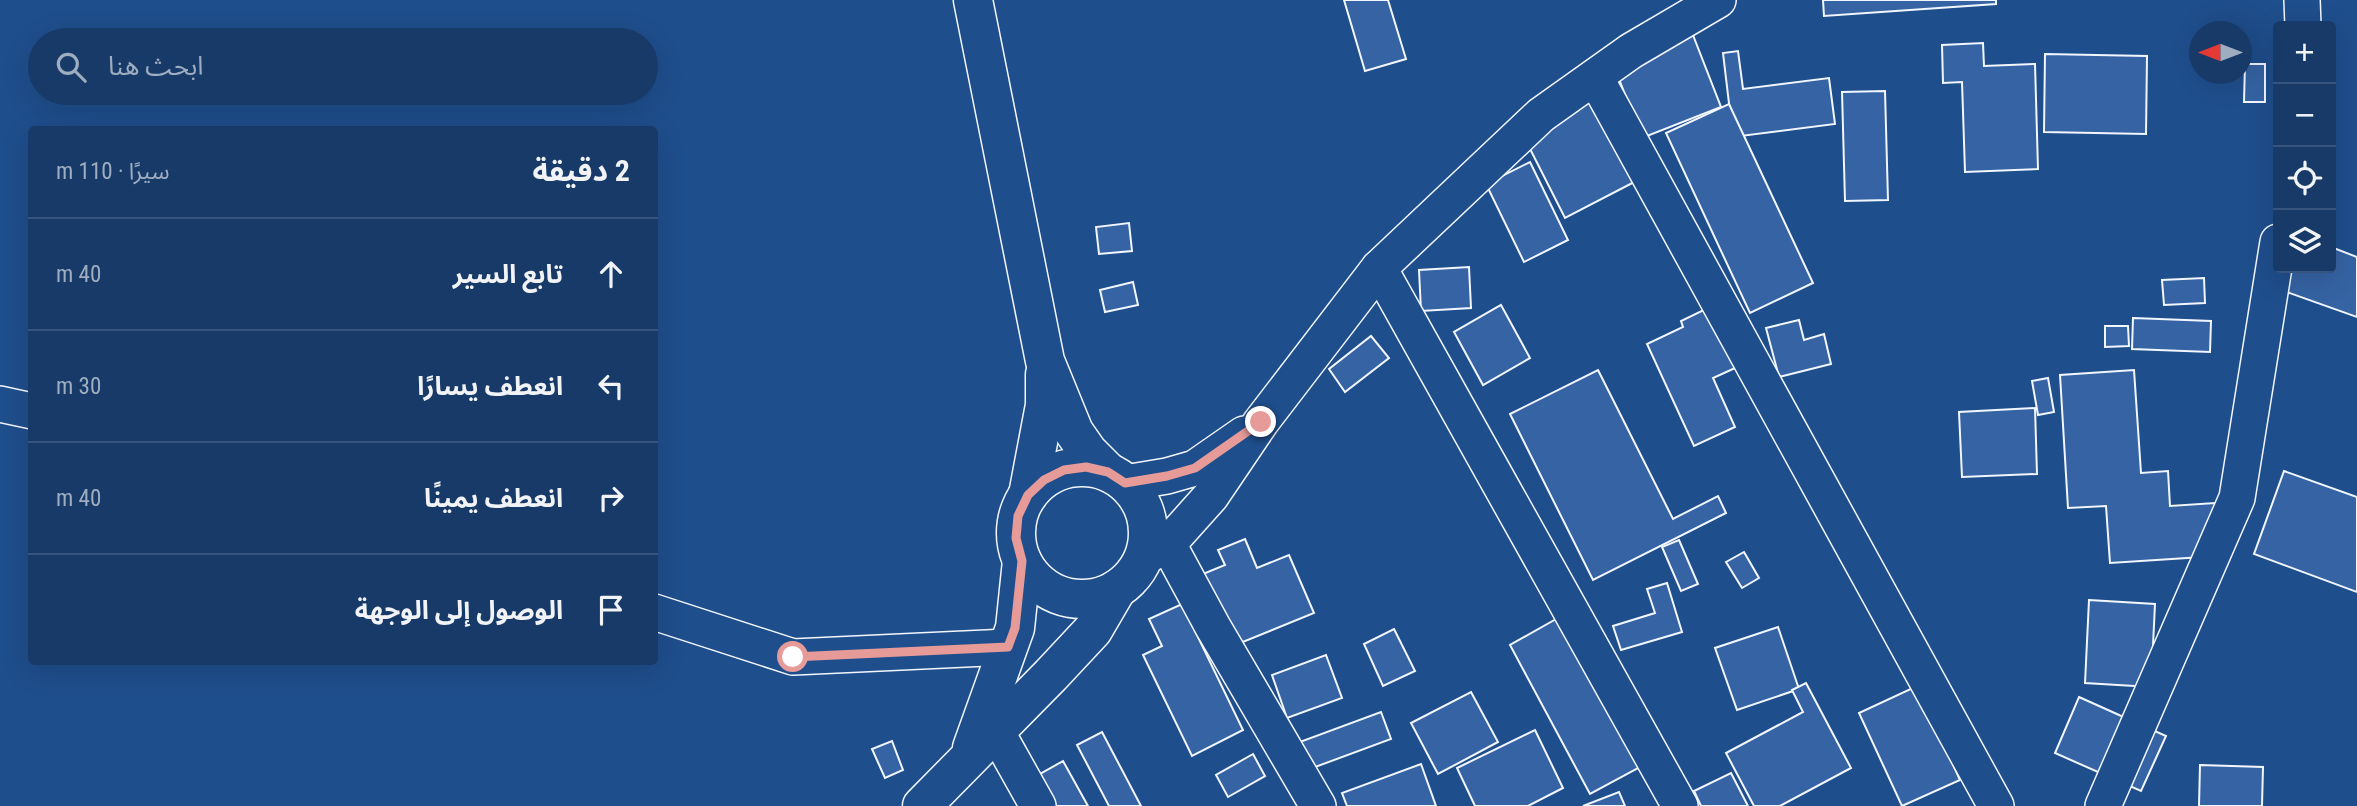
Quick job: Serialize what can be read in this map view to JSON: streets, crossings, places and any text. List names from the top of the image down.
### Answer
{
  "north": "left",
  "page": {
    "map_buttons": ["+", "−"],
    "search": "ابحث هنا",
    "heading": ["2 دقيقة", "سيرًا · 110 m"],
    "list": [
      ["تابع السير", "40 m"],
      ["انعطف يسارًا", "30 m"],
      ["انعطف يمينًا", "40 m"],
      "الوصول إلى الوجهة"
    ]
  }
}
